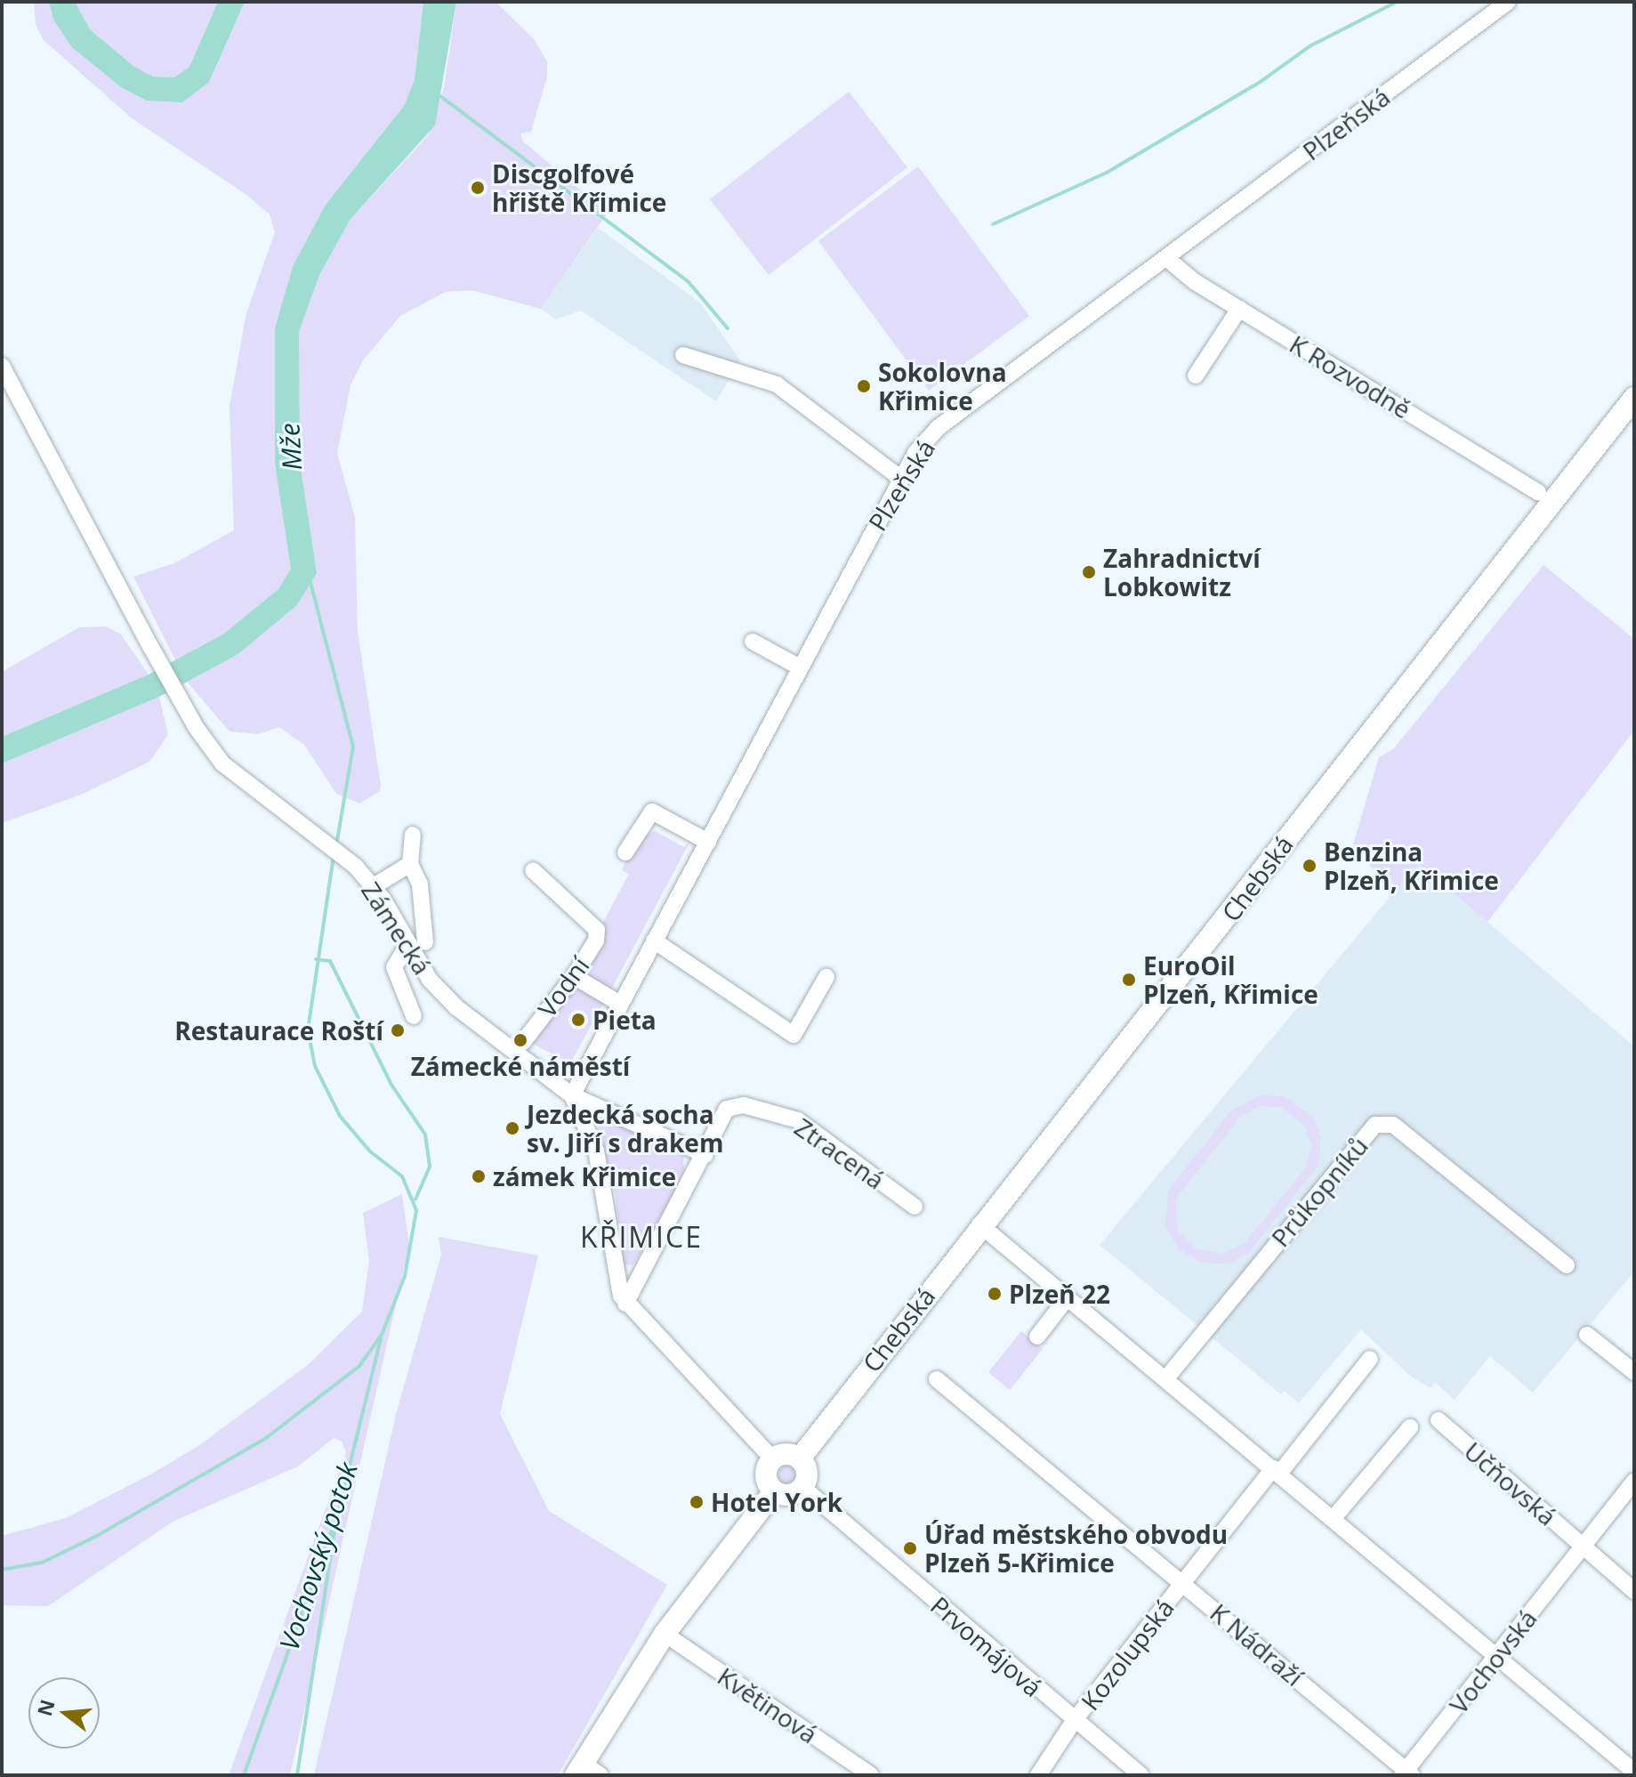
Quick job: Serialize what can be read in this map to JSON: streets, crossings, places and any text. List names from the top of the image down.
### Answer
{
  "streets": {
    "main road": ["Chebská"],
    "street": [
      "Plzeňská",
      "K Rozvodně",
      "Zámecká",
      "Vodní",
      "Ztracená",
      "Průkopníků",
      "Učňovská",
      "K Nádraží",
      "Prvomájová",
      "Kozolupská",
      "Vochovská",
      "Květinová"
    ]
  },
  "crossings": [
    ["Plzeňská", "K Rozvodně"],
    ["Plzeňská", "Zámecká"],
    ["Chebská", "Prvomájová"],
    ["Zámecká", "Ztracená"],
    ["Učňovská", "Vochovská"],
    ["K Nádraží", "Kozolupská"],
    ["K Nádraží", "Vochovská"],
    ["Prvomájová", "Kozolupská"]
  ],
  "districts": ["KŘIMICE"],
  "water": ["Mže", "Vochovský potok"],
  "places": [
    "Discgolfové hřiště Křimice",
    "Sokolovna Křimice",
    "Zahradnictví Lobkowitz",
    "Benzina Plzeň, Křimice",
    "EuroOil Plzeň, Křimice",
    "Pieta",
    "Restaurace Roští",
    "Zámecké náměstí",
    "Jezdecká socha sv. Jiří s drakem",
    "zámek Křimice",
    "Plzeň 22",
    "Hotel York",
    "Úřad městského obvodu Plzeň 5-Křimice"
  ],
  "north": "left"
}
